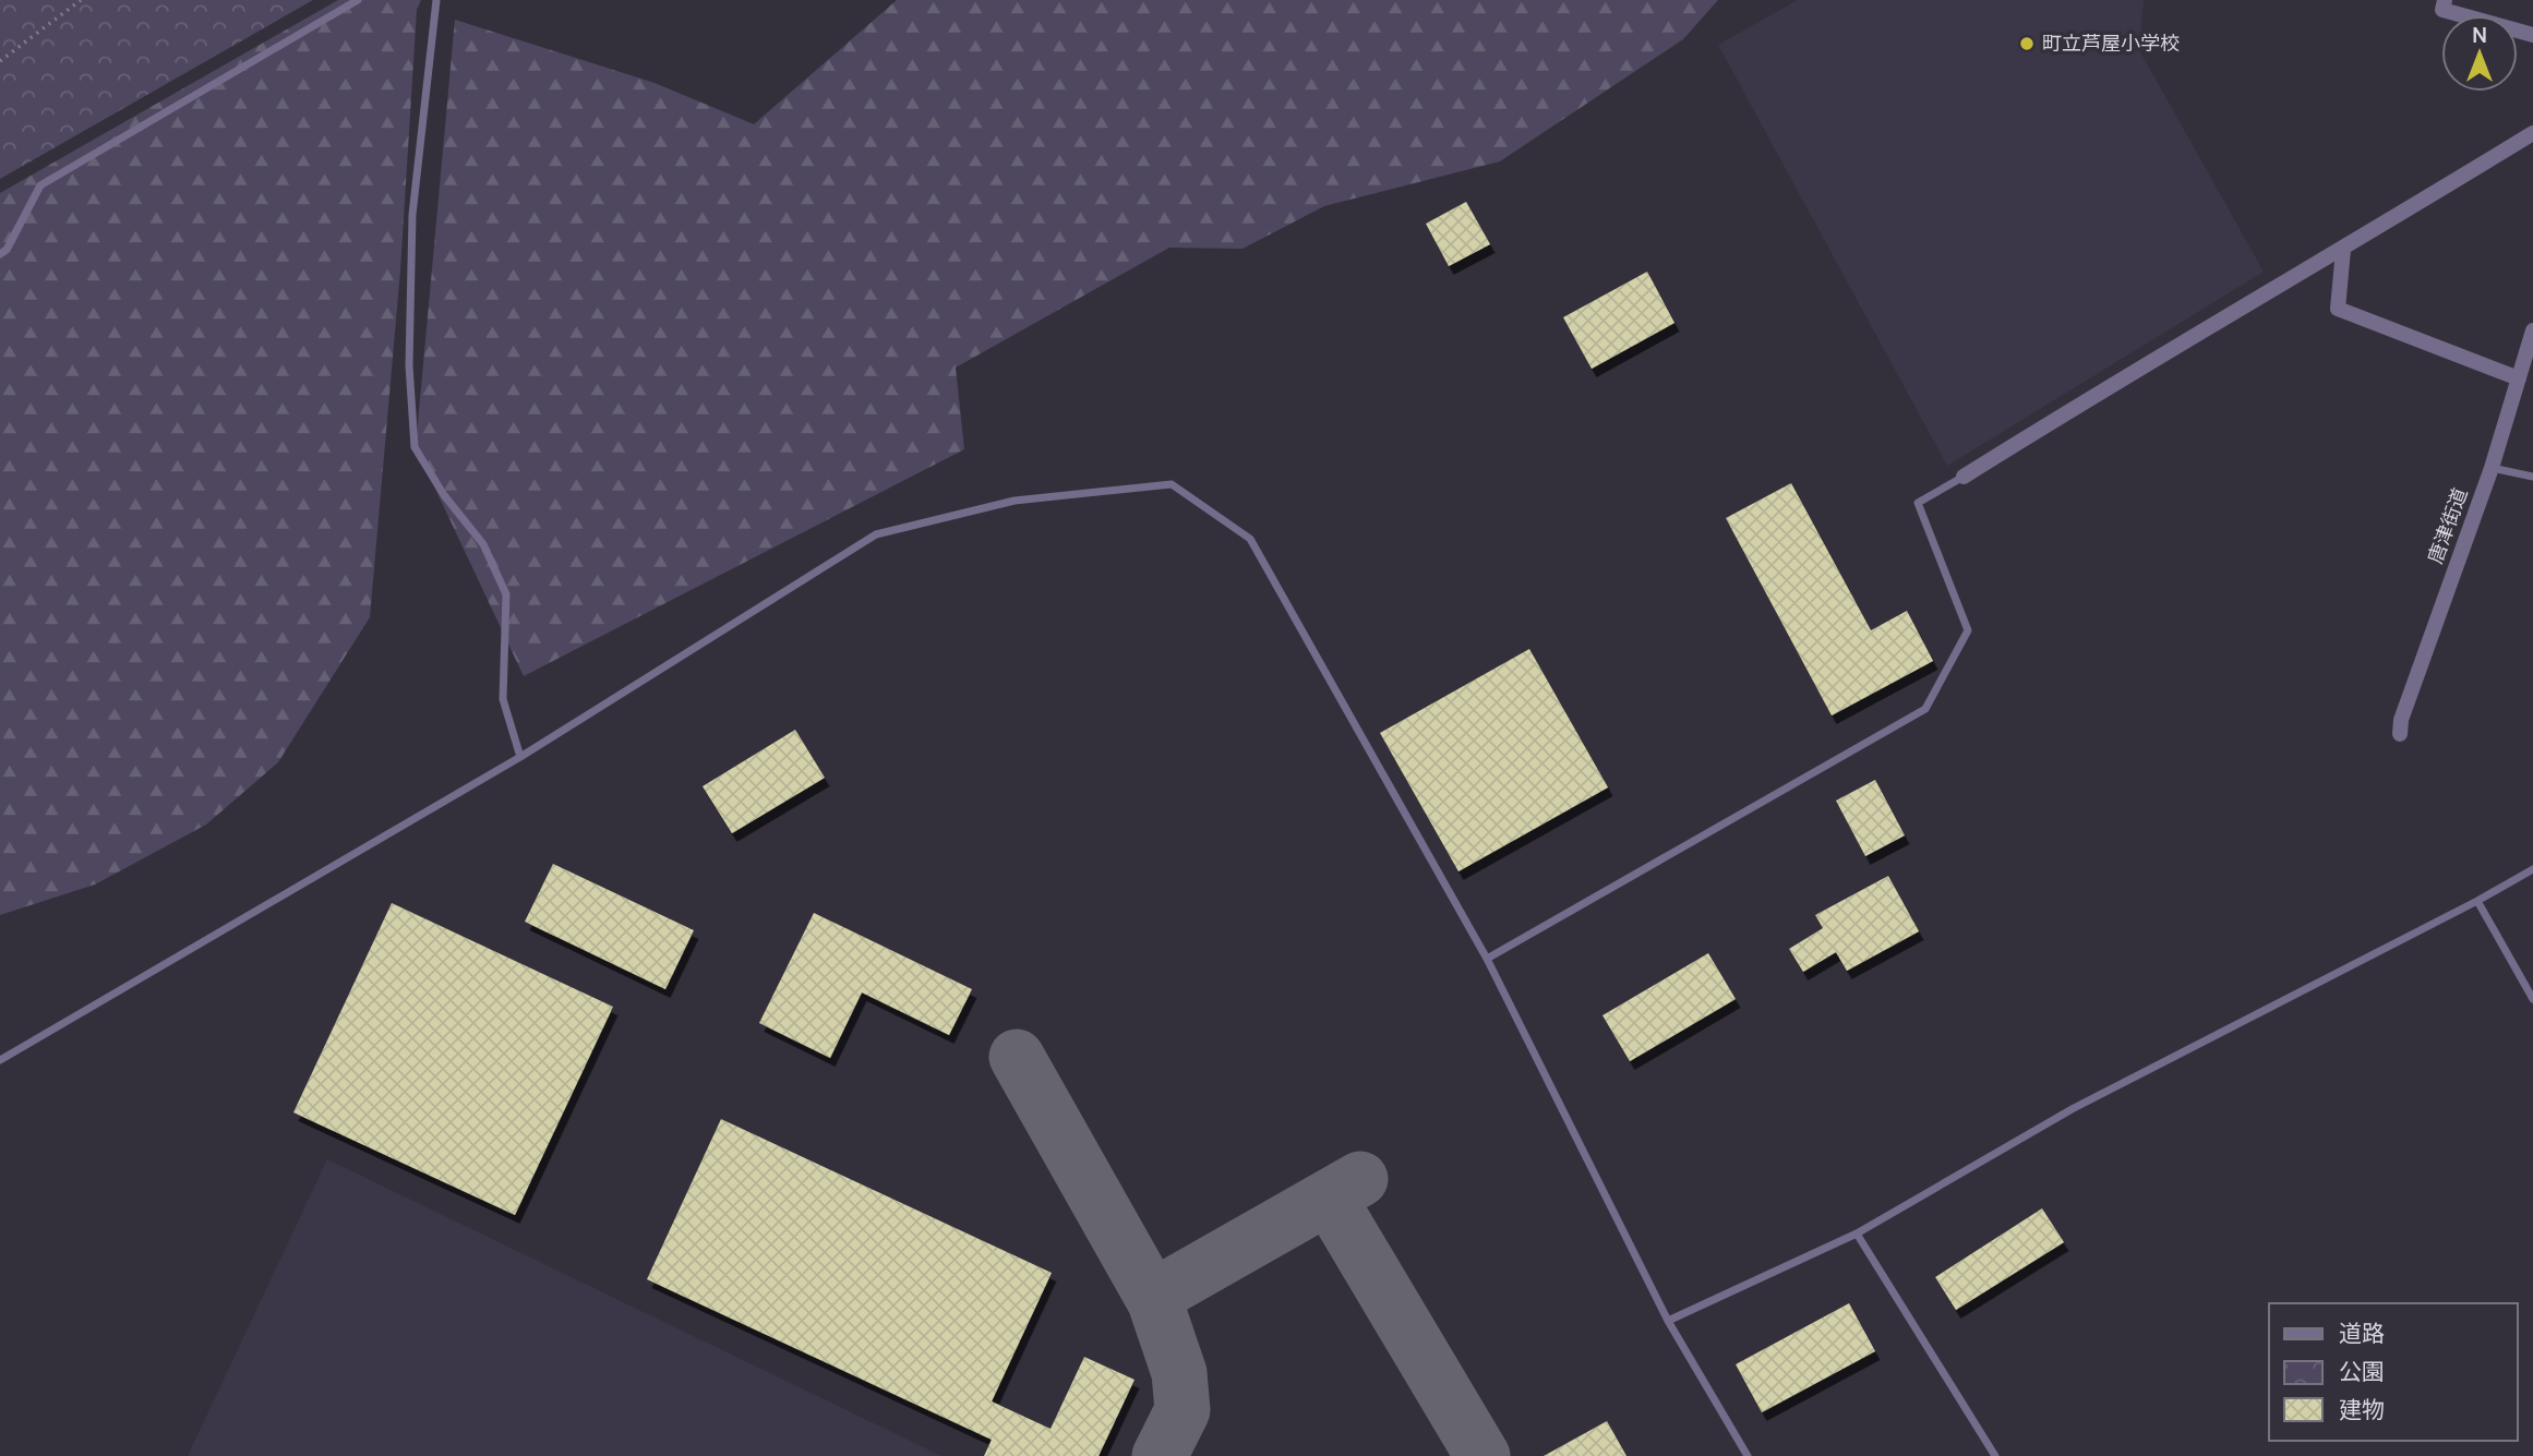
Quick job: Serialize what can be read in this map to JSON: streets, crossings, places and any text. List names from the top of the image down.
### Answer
{
  "streets": {
    "street": ["唐津街道"]
  },
  "places": ["町立芦屋小学校"],
  "legend": ["道路", "公園", "建物"],
  "north": "top"
}
